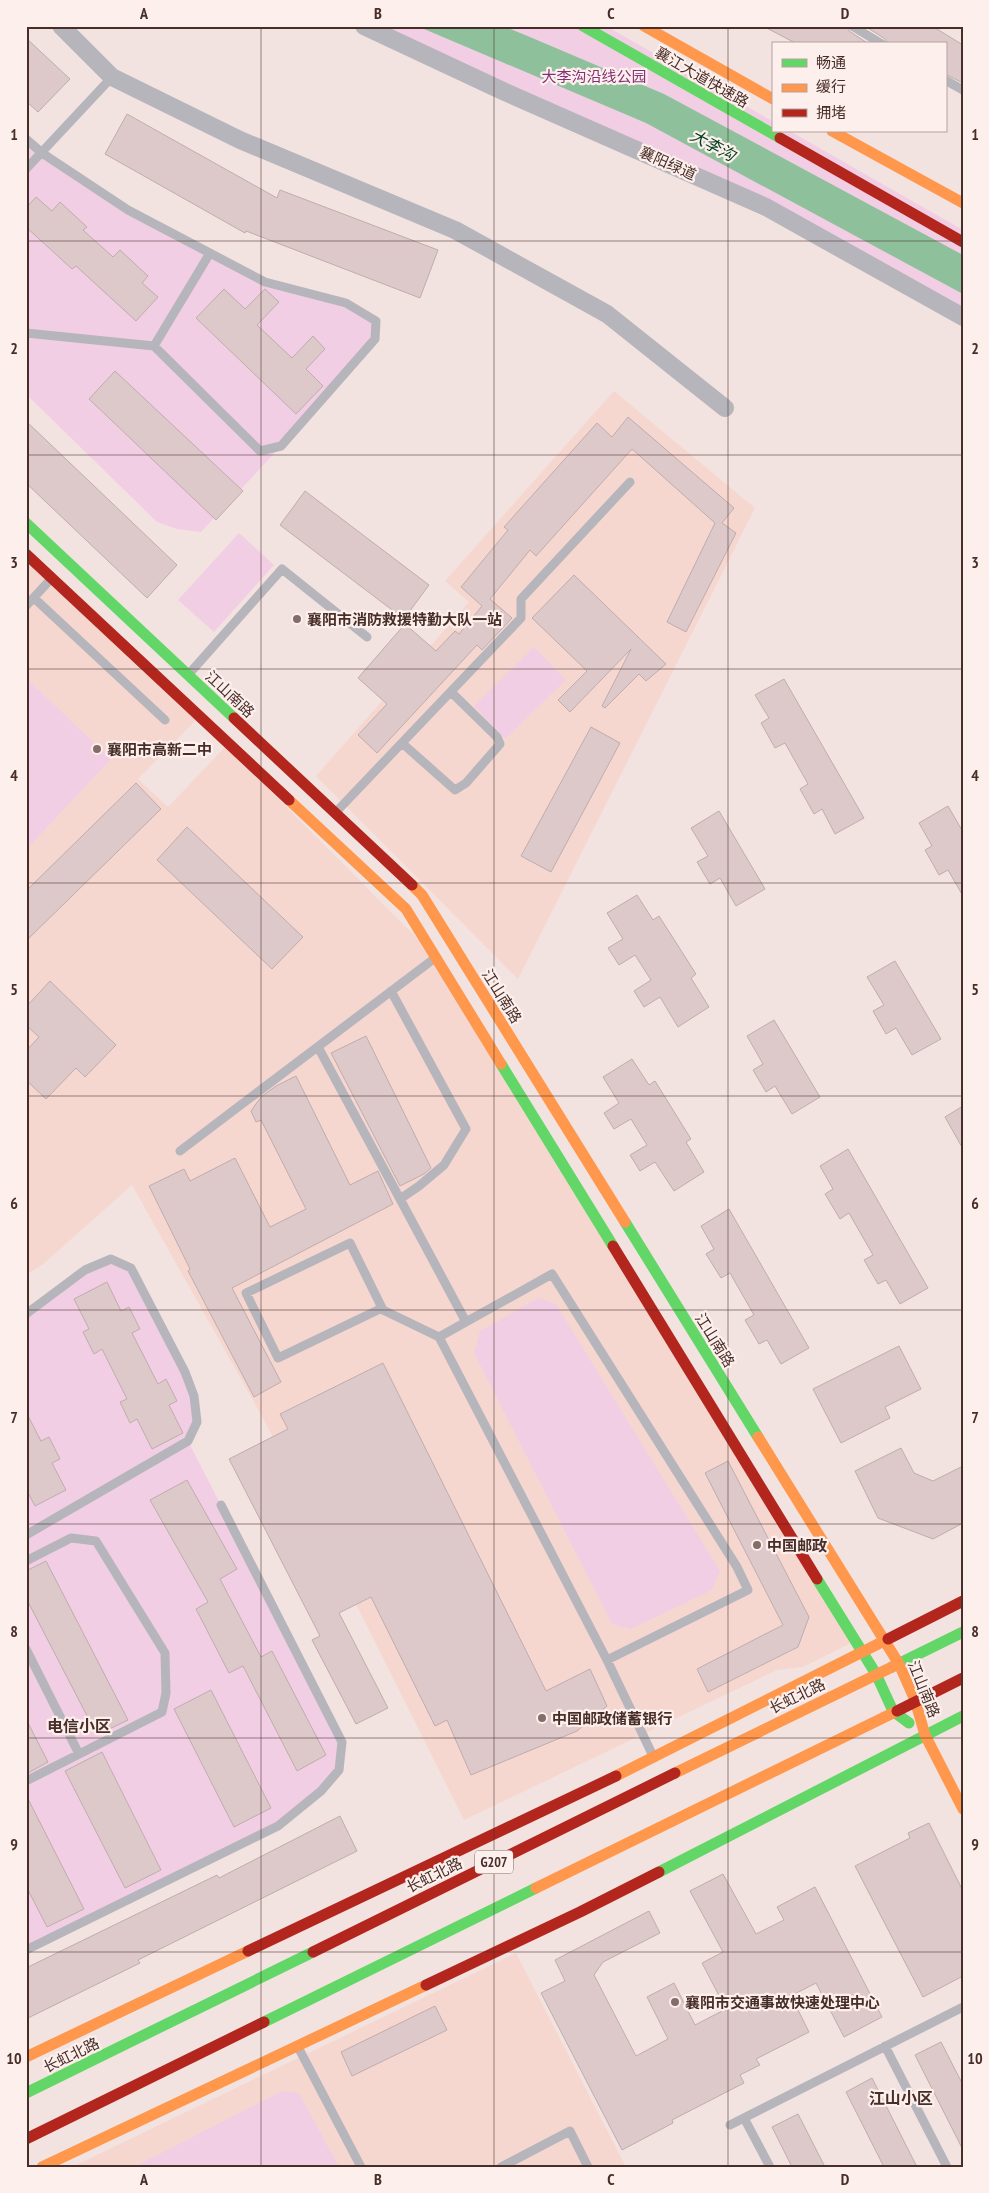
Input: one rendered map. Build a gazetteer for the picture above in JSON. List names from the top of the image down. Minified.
{"streets":{"main road":["襄江大道快速路","江山南路","长虹北路","G207"],"street":["襄阳绿道"]},"crossings":[["江山南路","长虹北路"],["江山南路","G207"]],"districts":["电信小区","江山小区"],"water":["大李沟"],"parks":["大李沟沿线公园"],"places":["襄阳市消防救援特勤大队一站","襄阳市高新二中","中国邮政","中国邮政储蓄银行","襄阳市交通事故快速处理中心"],"legend":["畅通","缓行","拥堵"],"grid":{"columns":["A","B","C","D"],"rows":["1","2","3","4","5","6","7","8","9","10"]}}
